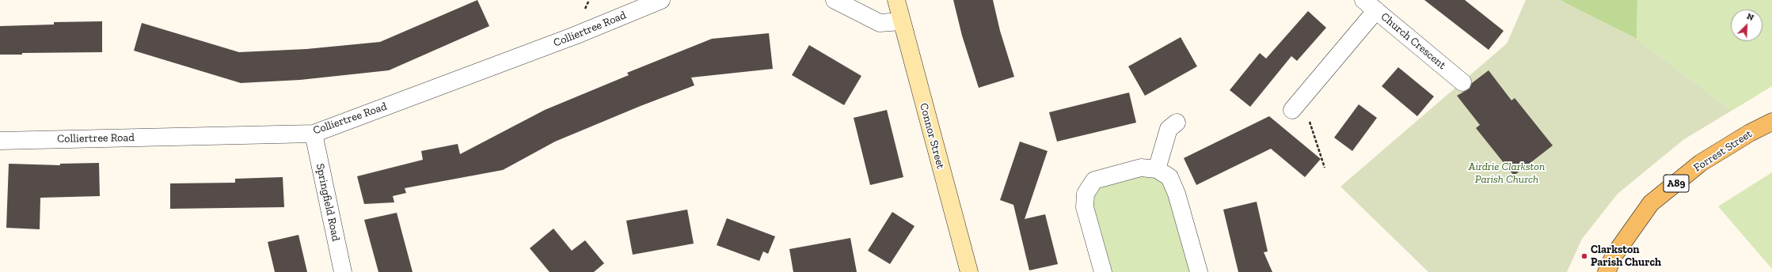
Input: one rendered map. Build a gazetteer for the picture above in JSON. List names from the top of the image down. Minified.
{"streets":{"main road":["Connor Street","Forrest Street","A89"],"street":["Colliertree Road","Church Crescent","Springfield Road"]},"crossings":[["Colliertree Road","Springfield Road"]],"parks":["Airdrie Clarkston Parish Church"],"places":["Clarkston Parish Church"],"north":"top right"}
